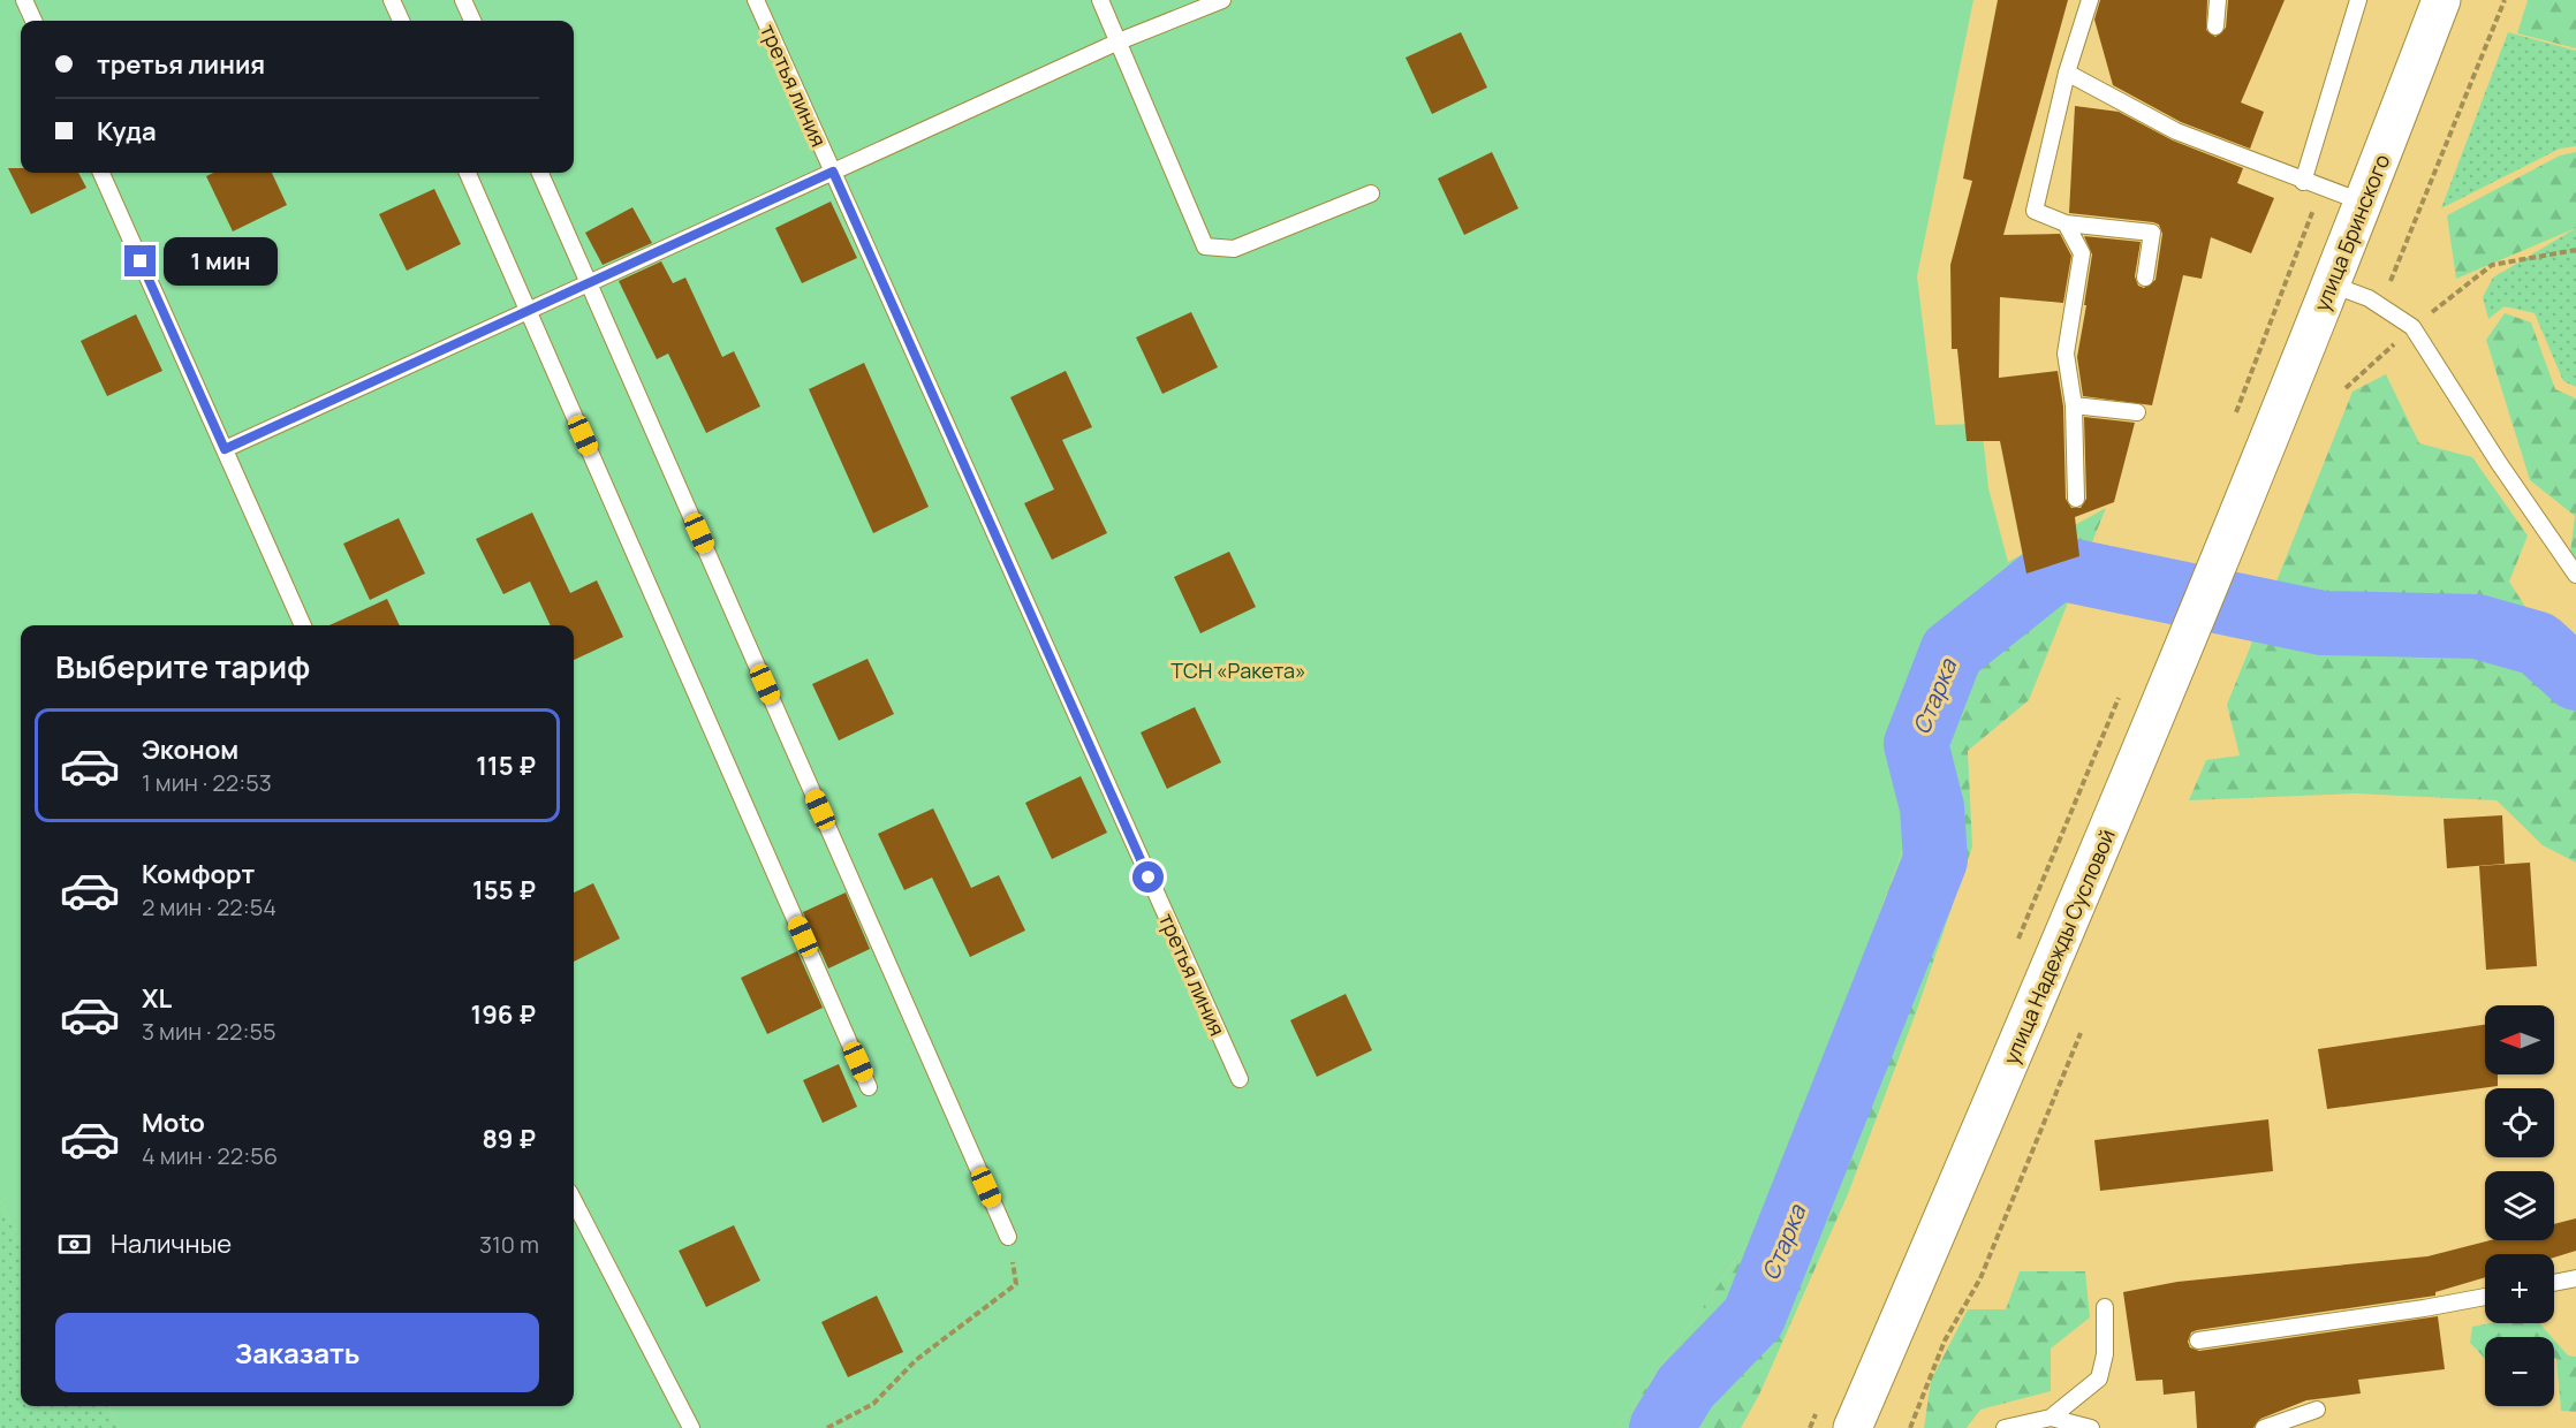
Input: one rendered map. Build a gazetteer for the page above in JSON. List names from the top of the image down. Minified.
{"streets":{"main road":["улица Бринского","улица Надежды Сусловой"],"lane":["третья линия"]},"crossings":[["улица Бринского","улица Надежды Сусловой"]],"water":["Старка"],"parks":["ТСН «Ракета»"],"north":"left","page":{"banner":["третья линия","Куда"],"bubble":"1 мин","heading":"Выберите тариф","list":[{"name":"Эконом","note":"1 мин · 22:53","value":"115 ₽"},{"name":"Комфорт","note":"2 мин · 22:54","value":"155 ₽"},{"name":"XL","note":"3 мин · 22:55","value":"196 ₽"},{"name":"Moto","note":"4 мин · 22:56","value":"89 ₽"}],"map_buttons":["+","−"],"pay":["Наличные","310 m"],"buttons":"Заказать"}}
